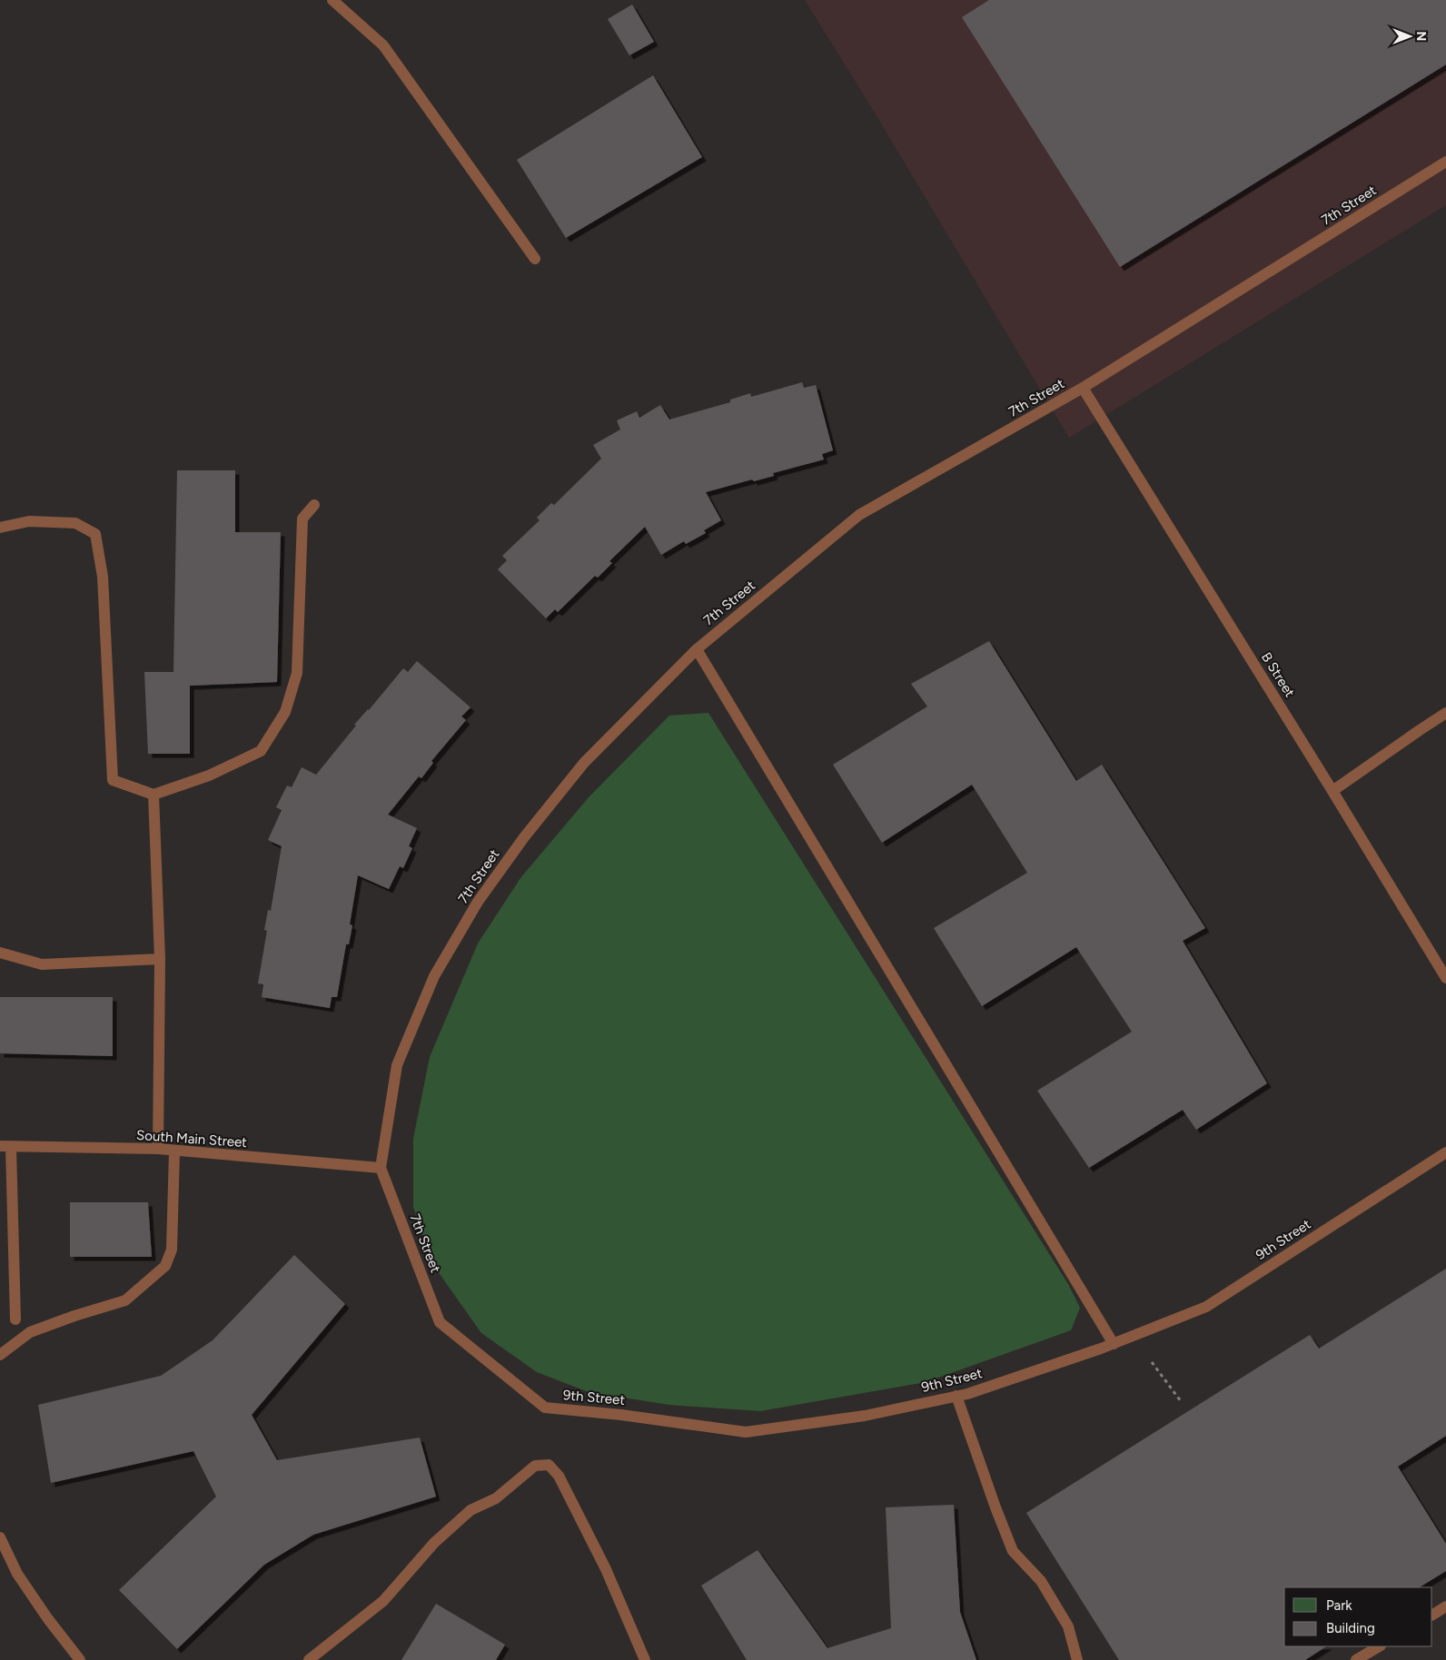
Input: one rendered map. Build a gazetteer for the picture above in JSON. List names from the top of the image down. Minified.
{"streets":{"lane":["7th Street","B Street","South Main Street","9th Street"]},"crossings":[["7th Street","B Street"],["7th Street","South Main Street"],["7th Street","9th Street"]],"legend":["Park","Building"],"north":"right"}
